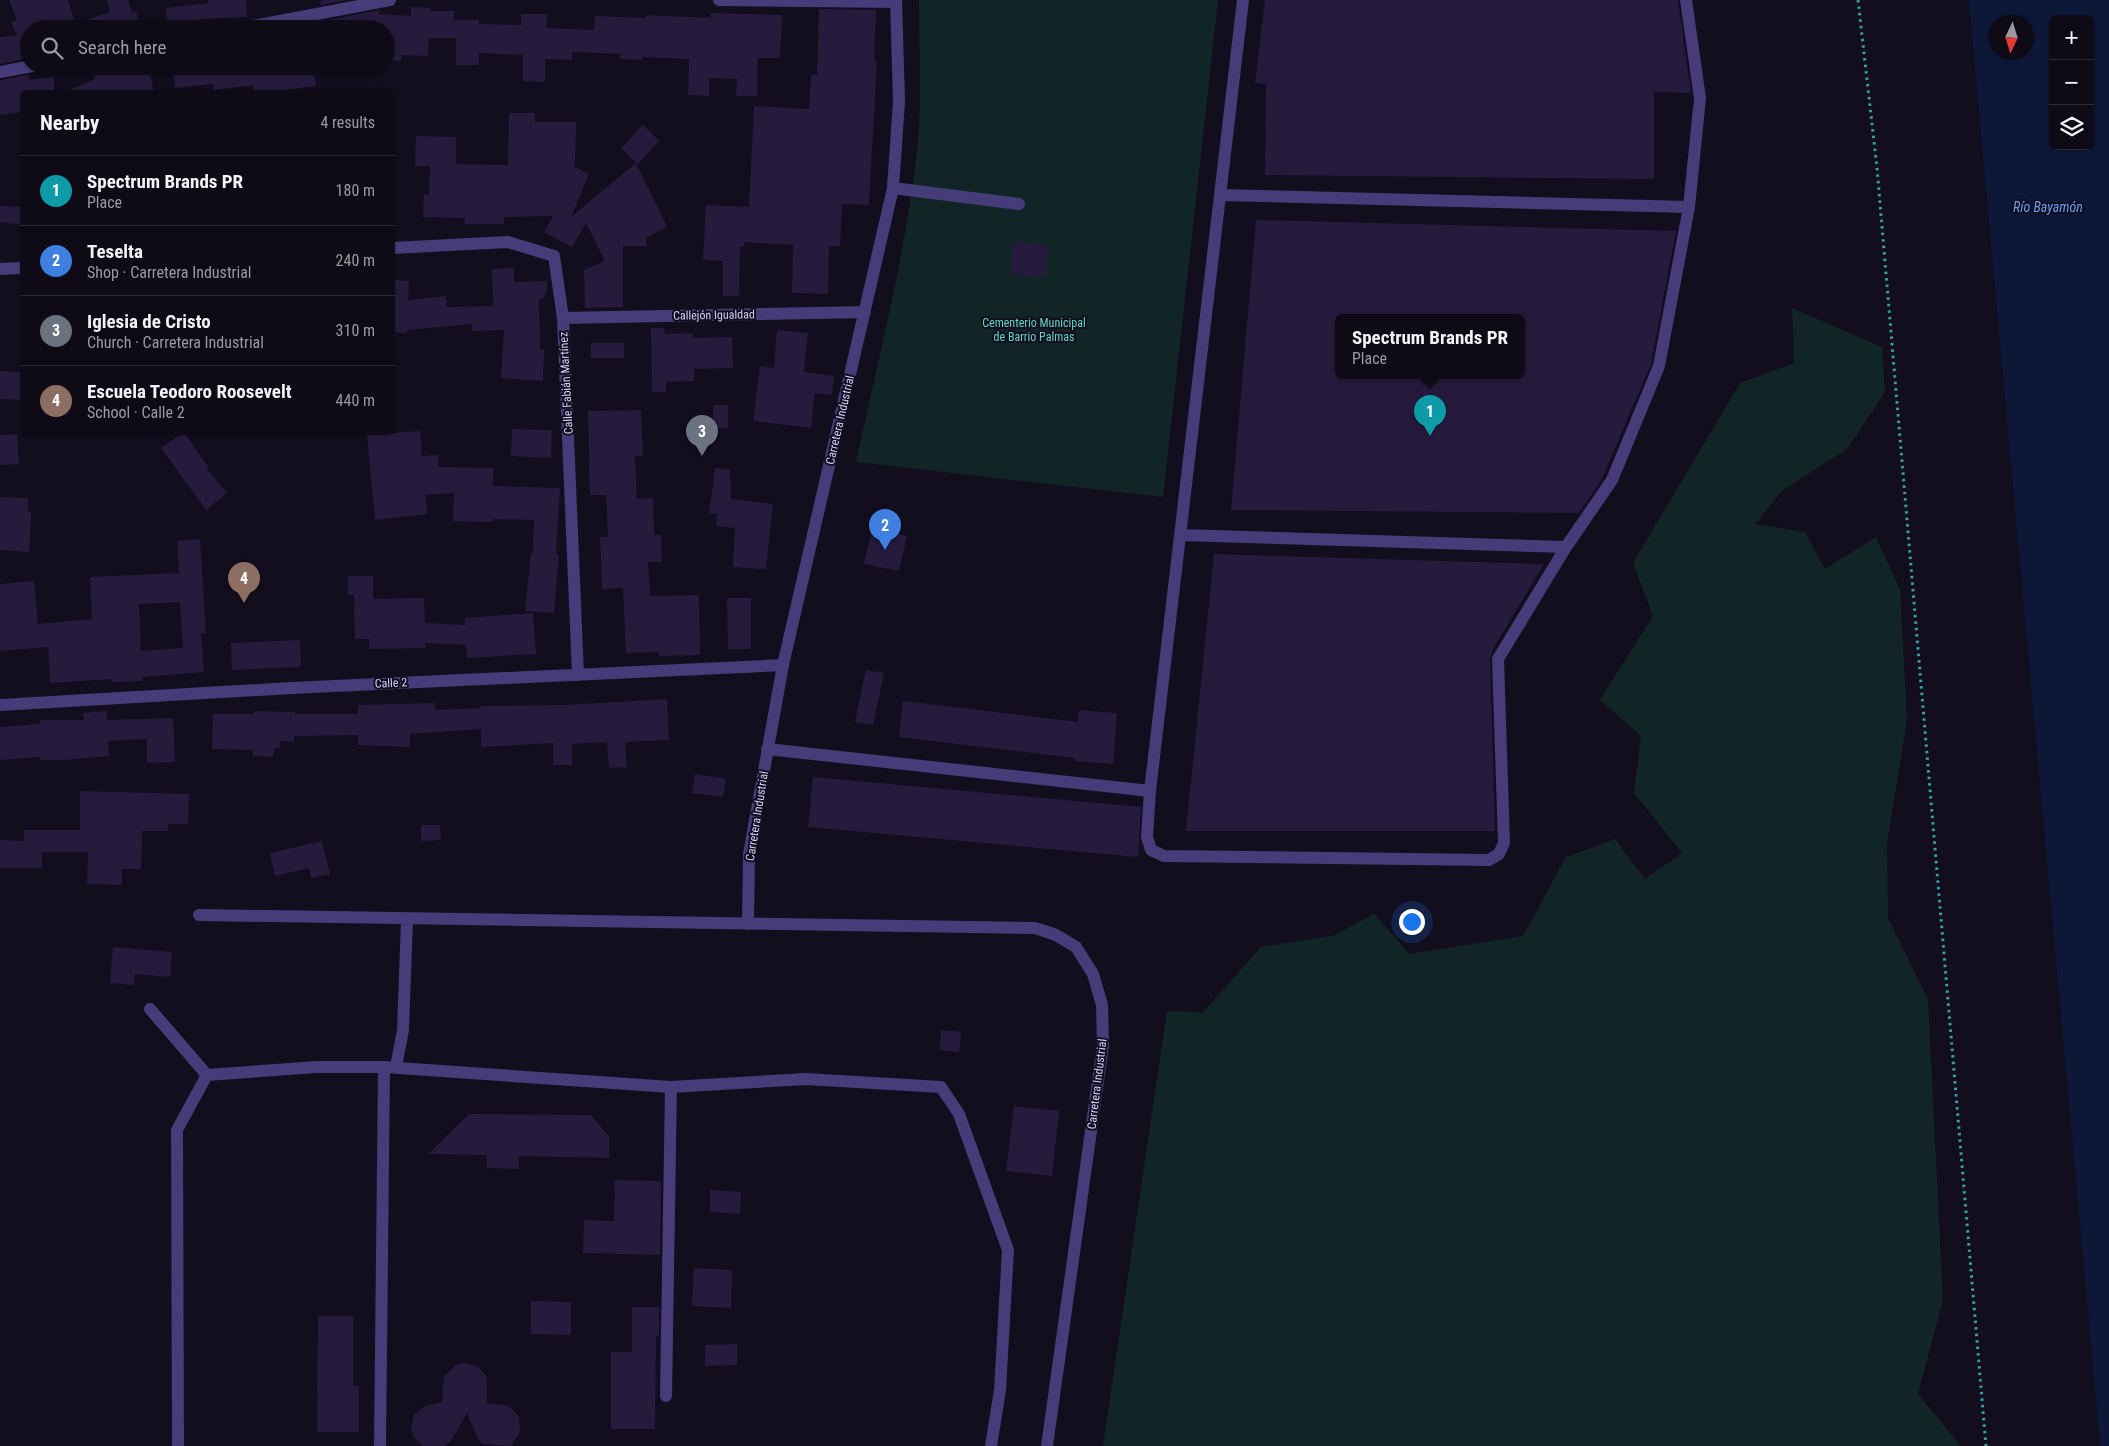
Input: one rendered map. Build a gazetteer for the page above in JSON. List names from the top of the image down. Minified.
{"streets":{"street":["Callejón Igualdad","Calle Fabián Martínez","Carretera Industrial","Calle 2"]},"crossings":[["Callejón Igualdad","Calle Fabián Martínez"],["Callejón Igualdad","Carretera Industrial"],["Calle Fabián Martínez","Calle 2"],["Carretera Industrial","Calle 2"]],"water":["Río Bayamón"],"parks":["Cementerio Municipal de Barrio Palmas"],"north":"bottom","page":{"map_buttons":["+","−"],"search":"Search here","heading":["Nearby","4 results"],"list":[{"mark":"1","name":"Spectrum Brands PR","note":"Place","value":"180 m"},{"mark":"2","name":"Teselta","note":"Shop · Carretera Industrial","value":"240 m"},{"mark":"3","name":"Iglesia de Cristo","note":"Church · Carretera Industrial","value":"310 m"},{"mark":"4","name":"Escuela Teodoro Roosevelt","note":"School · Calle 2","value":"440 m"}],"popup":["Spectrum Brands PR","Place"],"pins":["1","3","2","4"]}}
